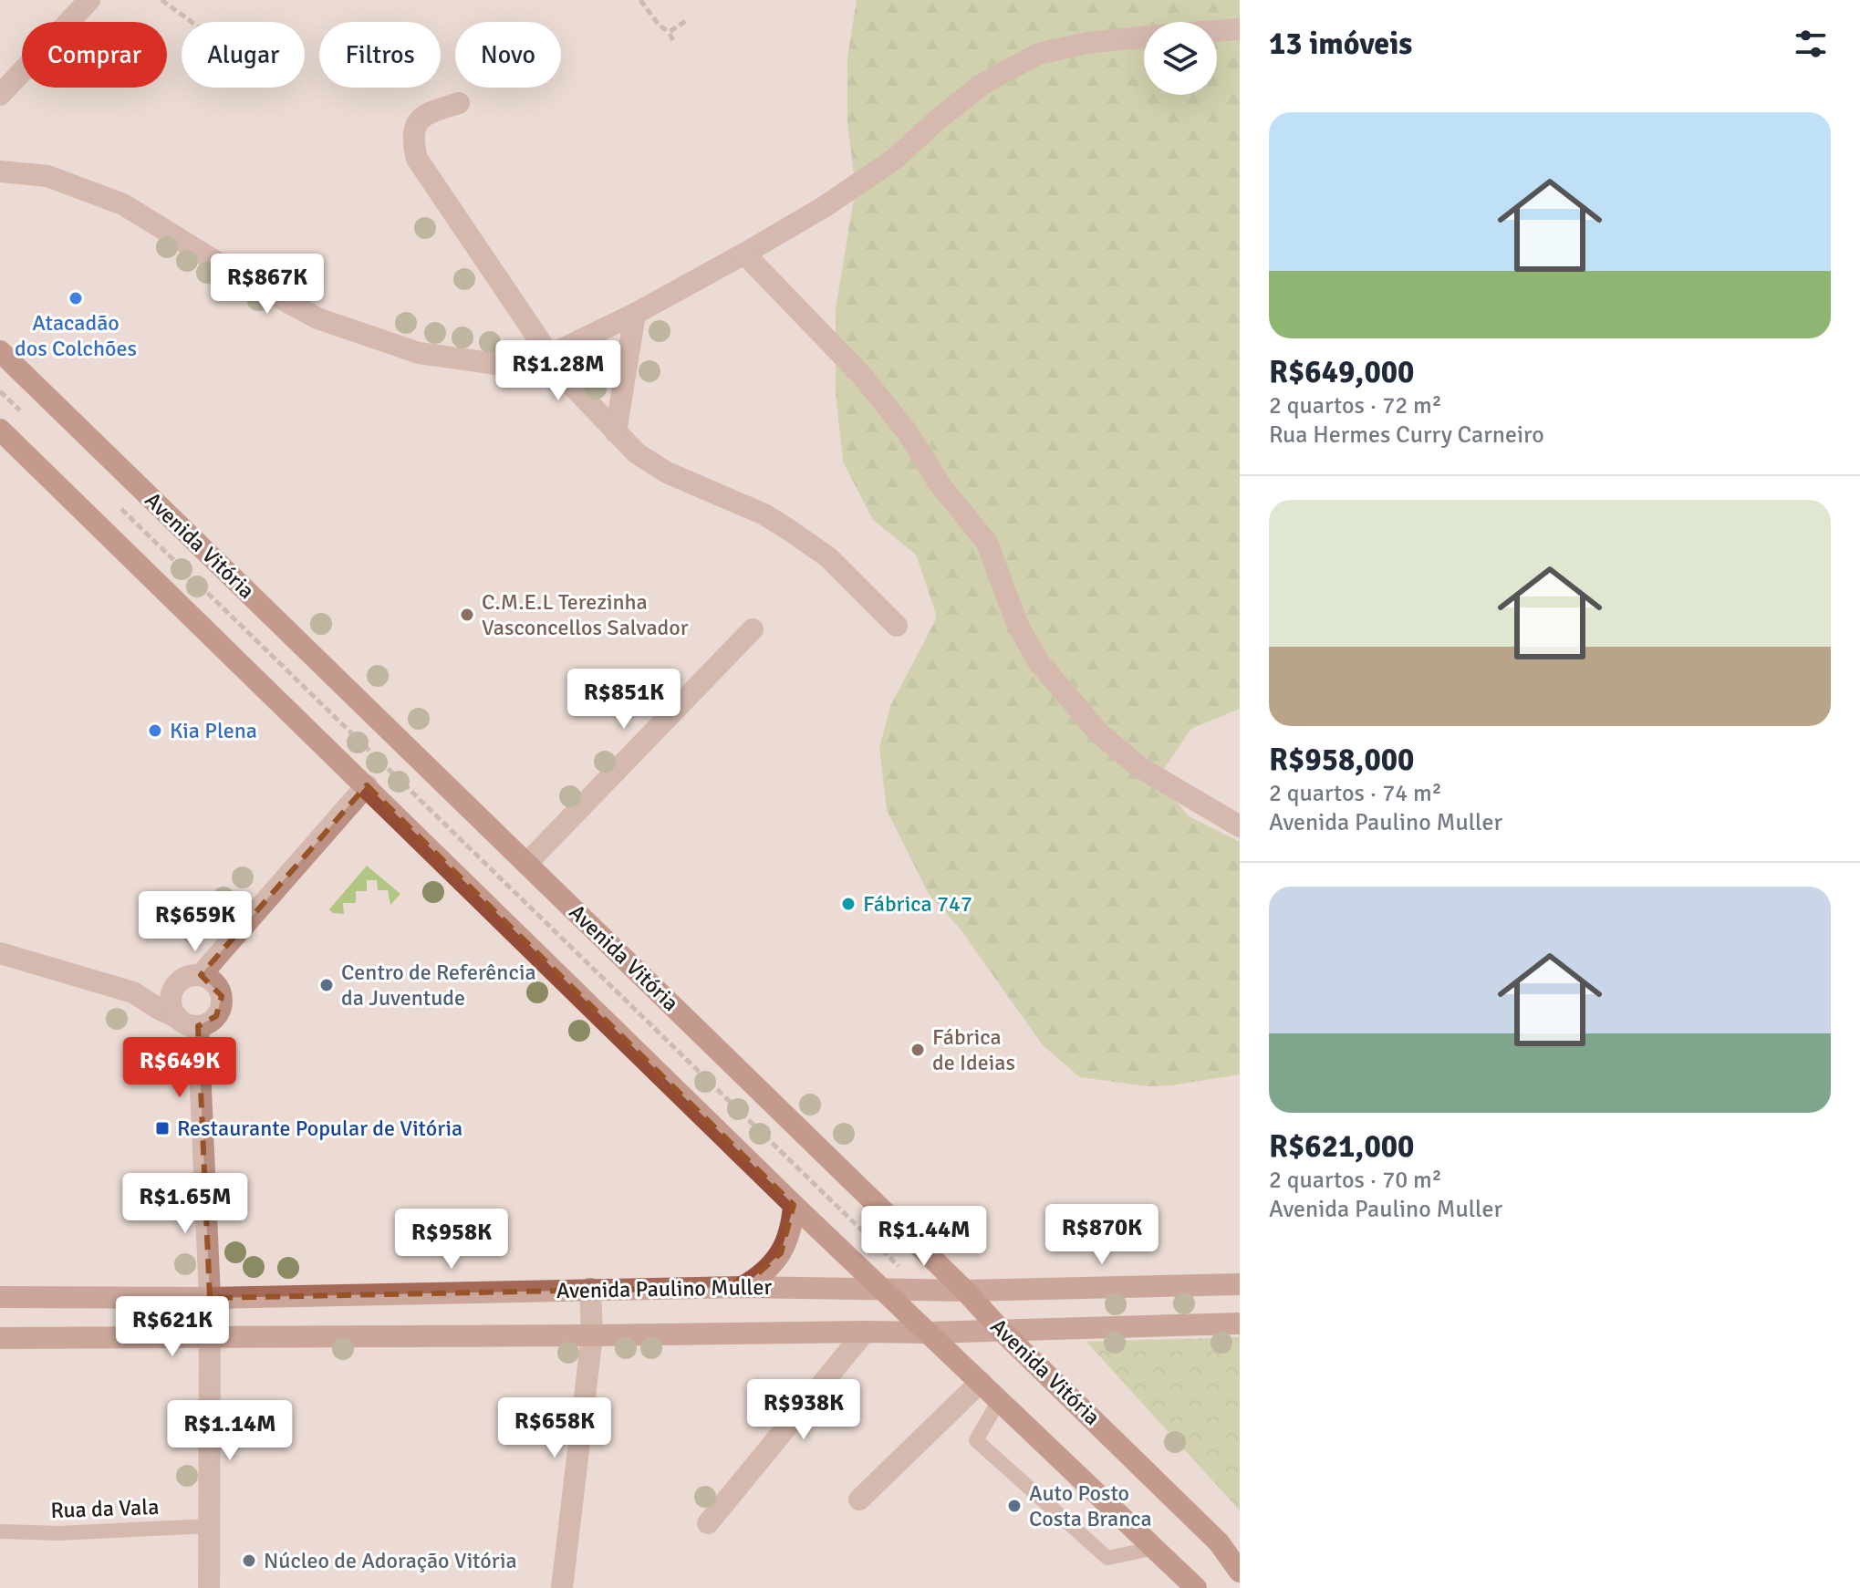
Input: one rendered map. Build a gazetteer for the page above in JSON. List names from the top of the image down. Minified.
{"streets":{"main road":["Avenida Vitória","Avenida Paulino Muller"],"lane":["Rua da Vala"]},"crossings":[["Avenida Vitória","Avenida Paulino Muller"]],"places":{"other":["Atacadão dos Colchões","C.M.E.L Terezinha Vasconcellos Salvador","Kia Plena","Fábrica 747","Centro de Referência da Juventude","Fábrica de Ideias","Auto Posto Costa Branca","Núcleo de Adoração Vitória"],"transit":["Restaurante Popular de Vitória"]},"page":{"heading":"13 imóveis","chip":["Comprar","Alugar","Filtros","Novo"],"list":[{"name":"R$649,000","note":"2 quartos · 72 m² · Rua Hermes Curry Carneiro"},{"name":"R$958,000","note":"2 quartos · 74 m² · Avenida Paulino Muller"},{"name":"R$621,000","note":"2 quartos · 70 m² · Avenida Paulino Muller"}],"price":["R$867K","R$1.28M","R$851K","R$659K","R$649K","R$1.65M","R$870K","R$1.44M","R$958K","R$621K","R$938K","R$658K","R$1.14M"]}}
